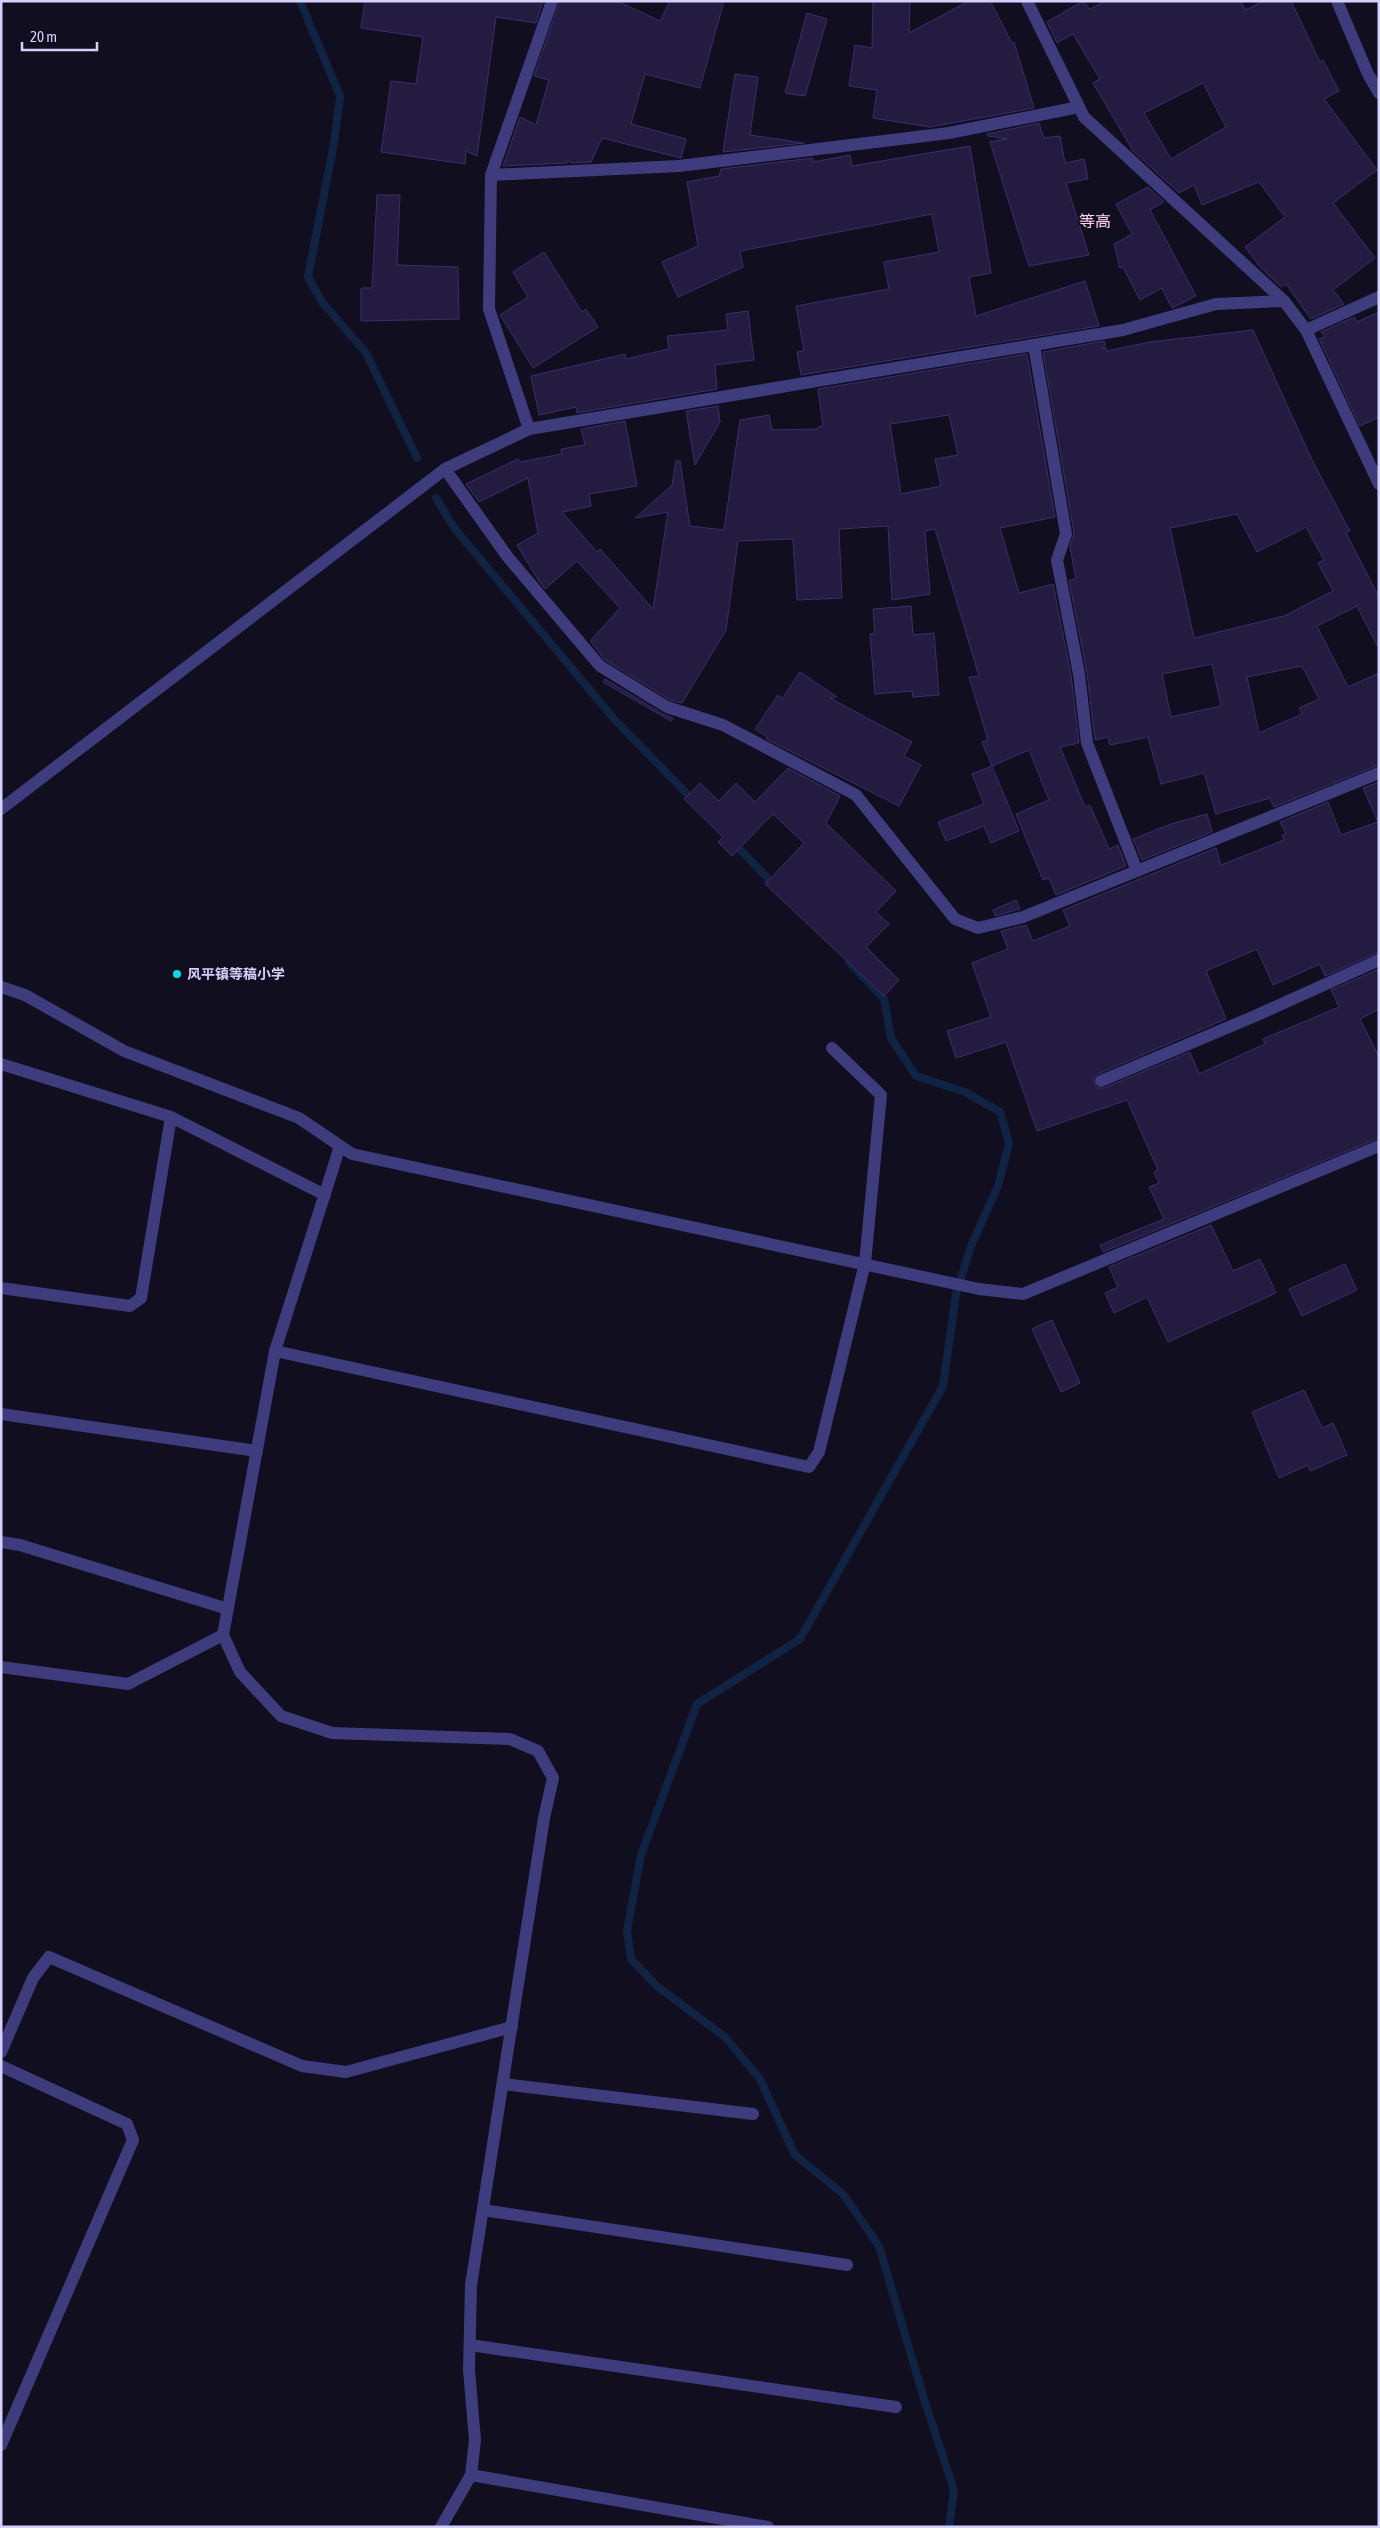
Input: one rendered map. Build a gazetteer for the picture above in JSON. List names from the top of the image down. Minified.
{"districts":["等高"],"places":["风平镇等稿小学"],"scale_bar":"20 m"}
